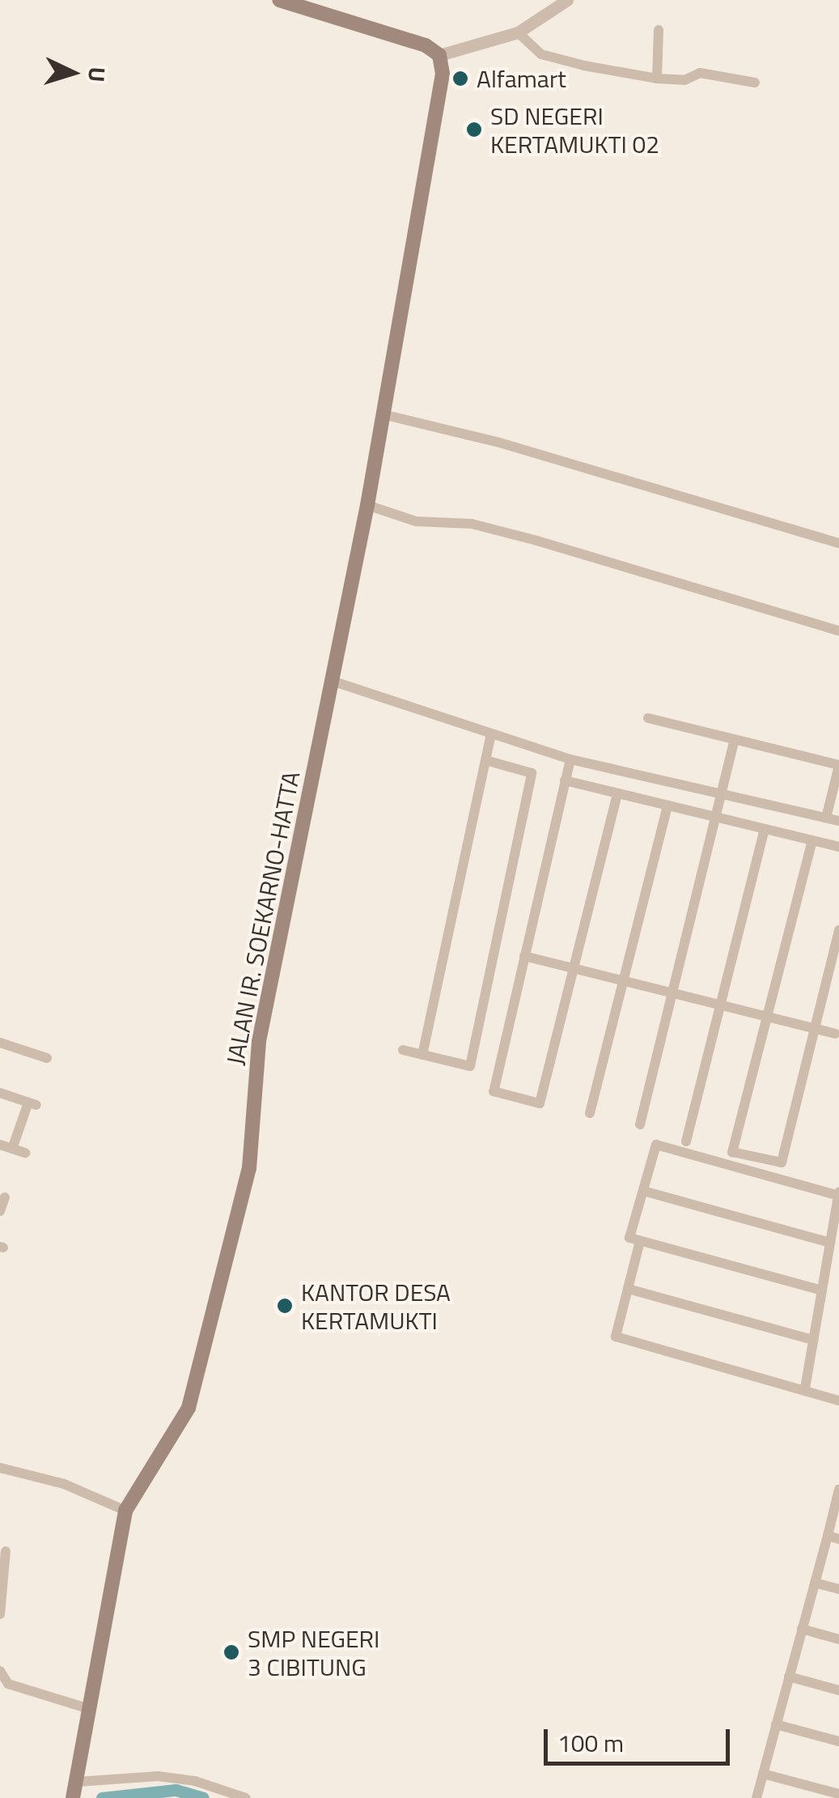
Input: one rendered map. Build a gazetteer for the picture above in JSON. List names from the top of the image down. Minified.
{"streets":{"main road":["JALAN IR. SOEKARNO-HATTA"]},"places":["Alfamart","SD NEGERI KERTAMUKTI 02","KANTOR DESA KERTAMUKTI","SMP NEGERI 3 CIBITUNG"],"scale_bar":"100 m","north":"right"}
